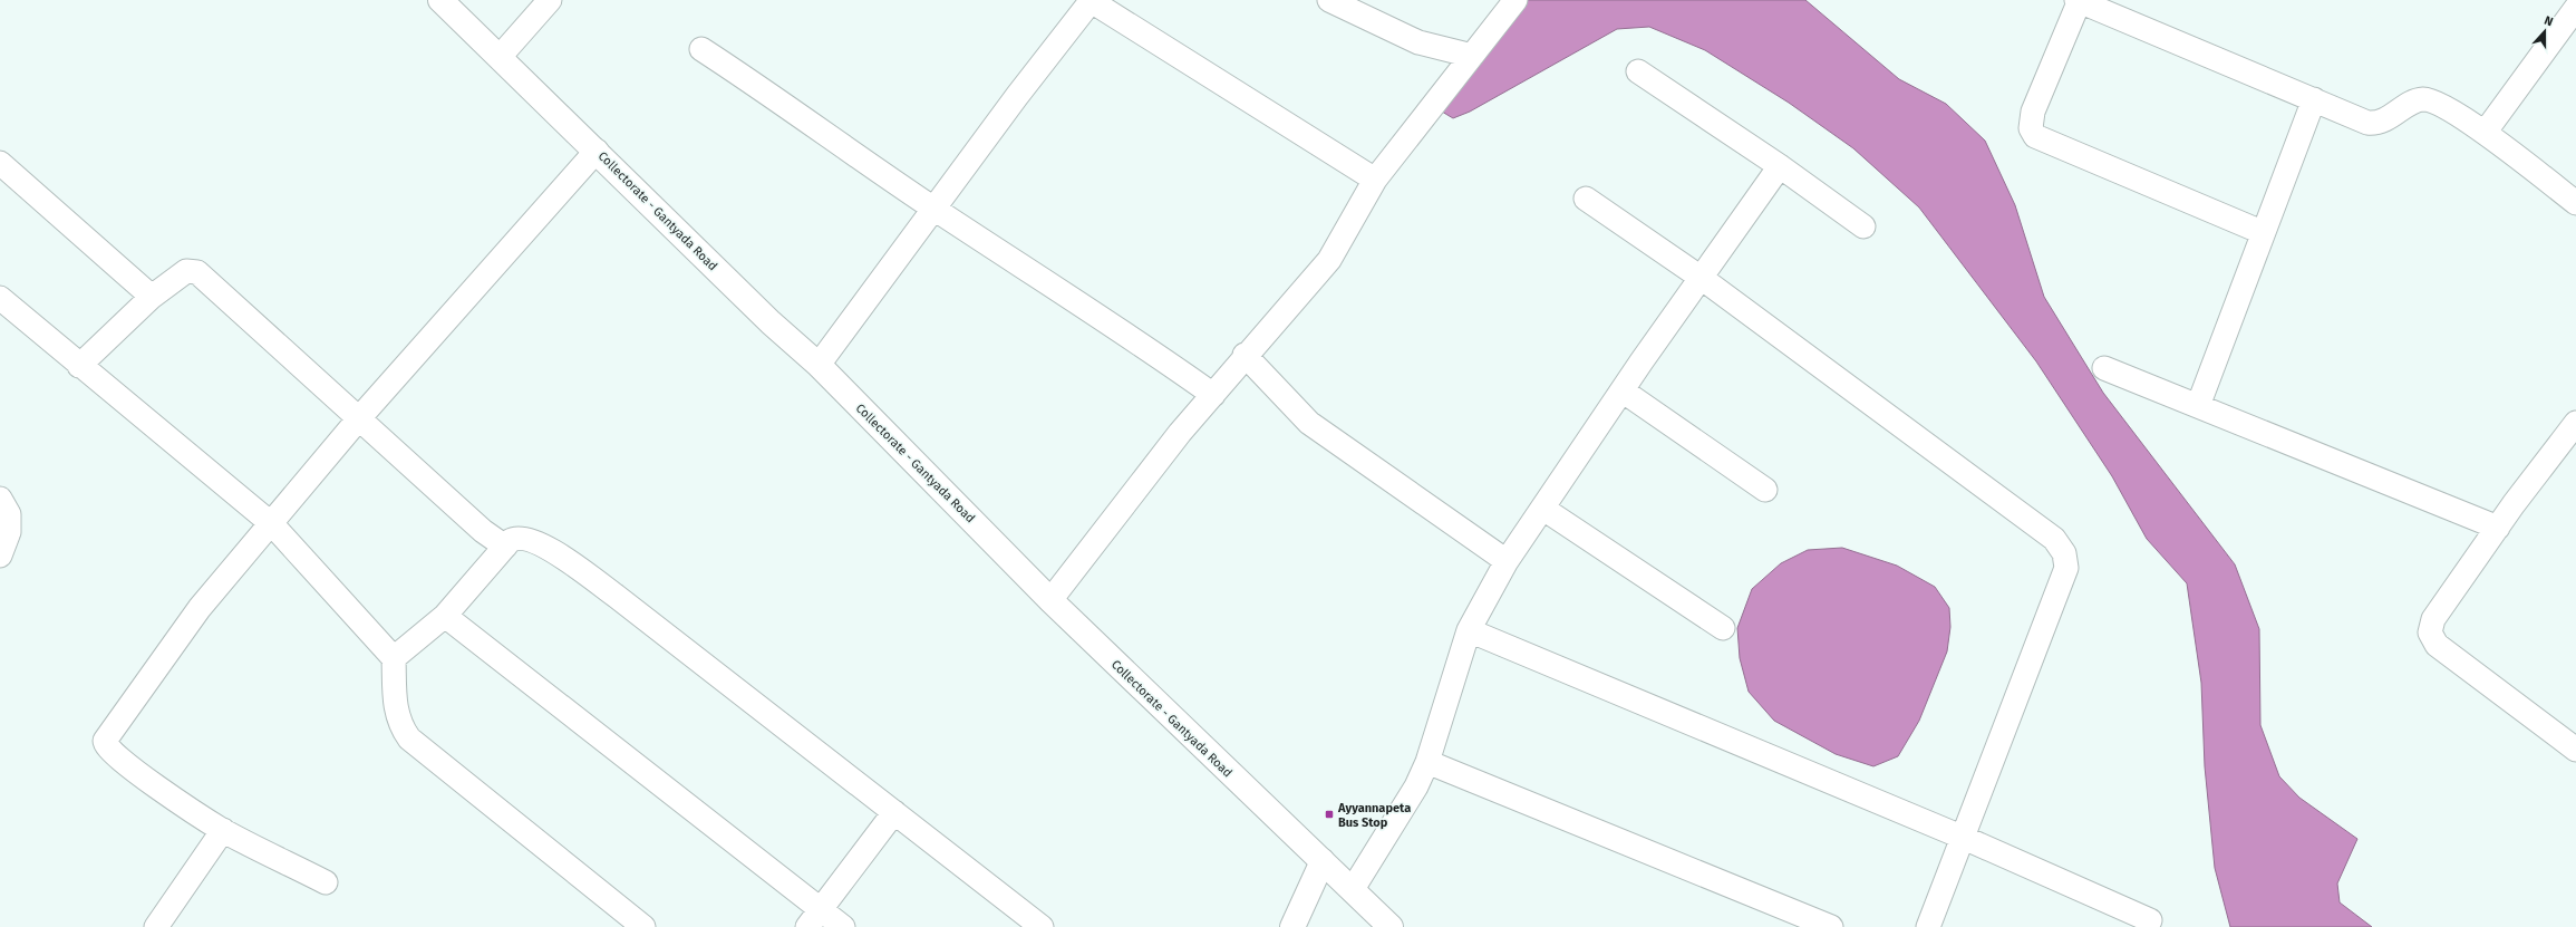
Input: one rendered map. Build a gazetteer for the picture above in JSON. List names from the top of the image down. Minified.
{"streets":{"street":["Collectorate - Gantyada Road"]},"places":{"transit":["Ayyannapeta Bus Stop"]},"north":"top"}
